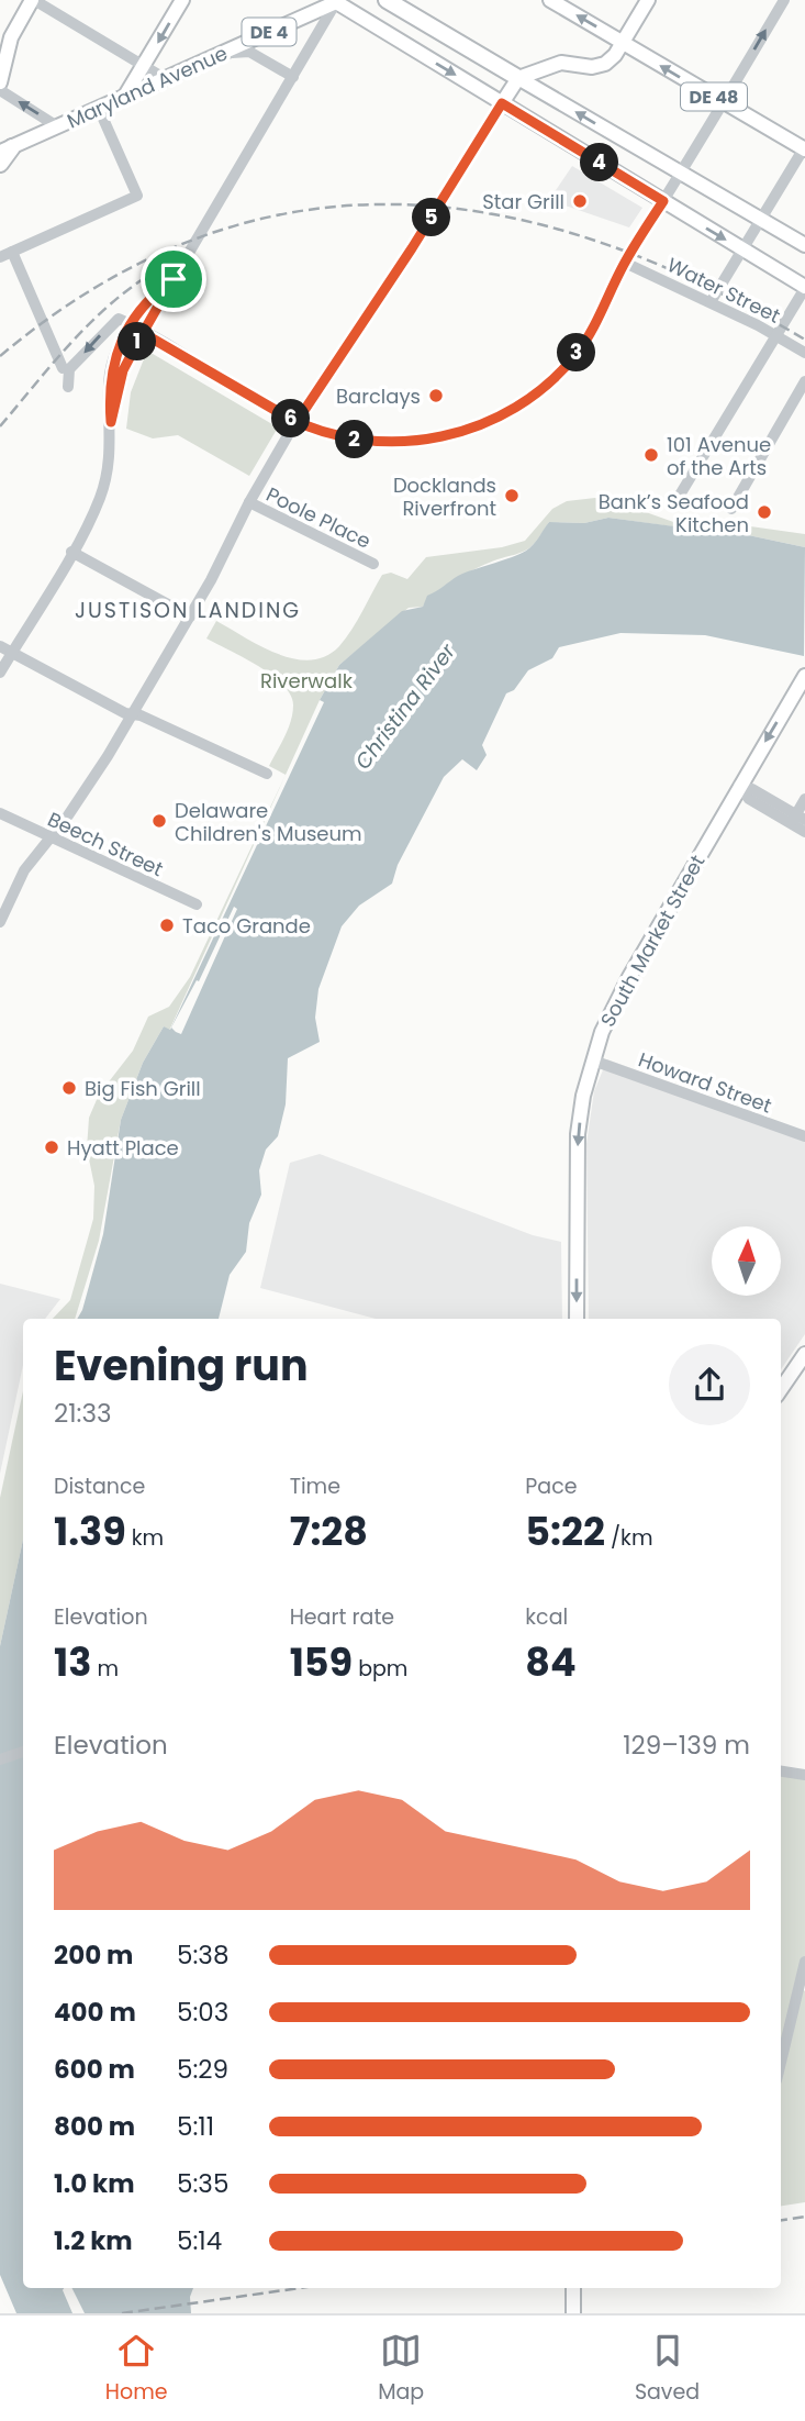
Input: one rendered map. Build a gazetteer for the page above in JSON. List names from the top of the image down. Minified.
{"streets":{"main road":["DE 4","Maryland Avenue","DE 48","South Market Street"],"street":["Water Street","Poole Place","Beech Street","Howard Street"]},"crossings":[["South Market Street","Howard Street"]],"one_way":["South Market Street"],"districts":["JUSTISON LANDING"],"water":["Christina River"],"parks":["Riverwalk"],"places":["Star Grill","Barclays","101 Avenue of the Arts","Docklands Riverfront","Bank’s Seafood Kitchen","Delaware Children's Museum","Taco Grande","Big Fish Grill","Hyatt Place"],"north":"top","page":{"pins":["4","5","1","3","6","2"],"heading":["Evening run","21:33"],"stats":[["Distance","1.39 km"],["Time","7:28"],["Pace","5:22 /km"],["Elevation","13 m"],["Heart rate","159 bpm"],["kcal","84"]],"chart":["Elevation","129–139 m"],"list":[{"name":"200 m","note":"5:38"},{"name":"400 m","note":"5:03"},{"name":"600 m","note":"5:29"},{"name":"800 m","note":"5:11"},{"name":"1.0 km","note":"5:35"},{"name":"1.2 km","note":"5:14"}],"tabs":["Home","Map","Saved"]}}
